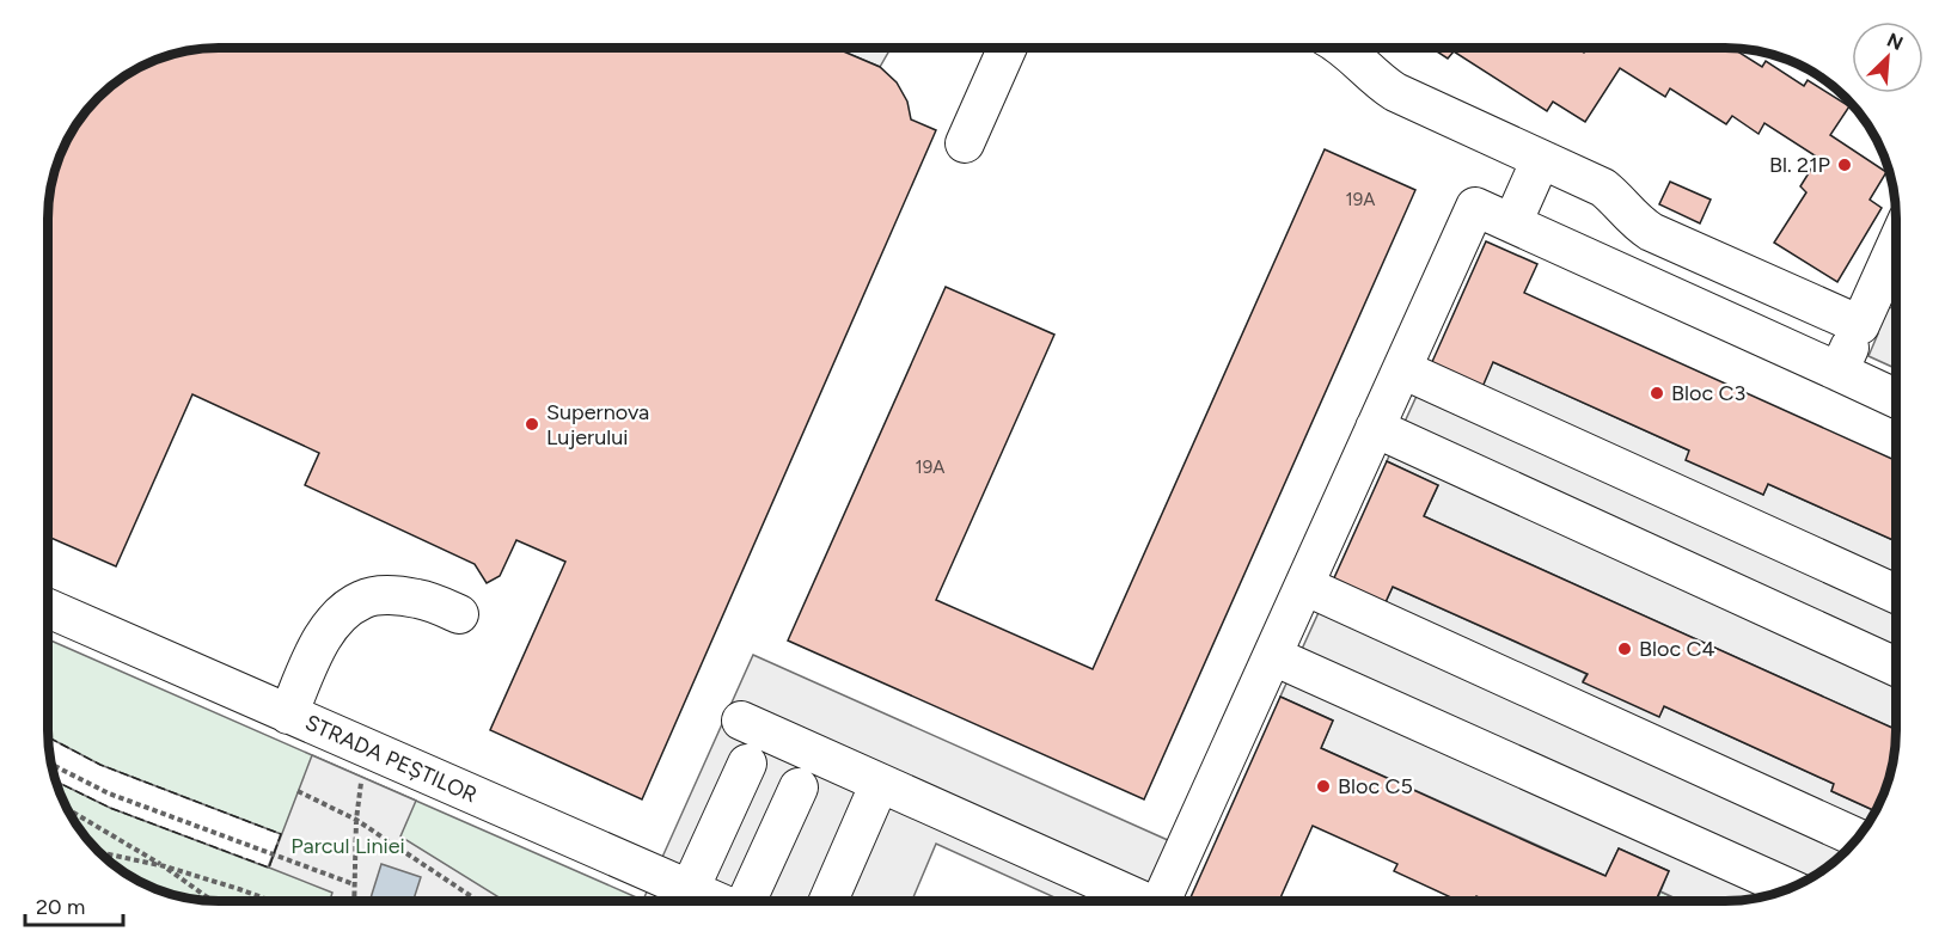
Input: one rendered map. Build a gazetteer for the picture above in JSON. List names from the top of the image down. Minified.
{"streets":{"street":["STRADA PEȘTILOR"]},"parks":["Parcul Liniei"],"places":["Bl. 21P","Bloc C3","Supernova Lujerului","Bloc C4","Bloc C5"],"house_numbers":["19A","19A"],"scale_bar":"20 m","north":"top right"}
